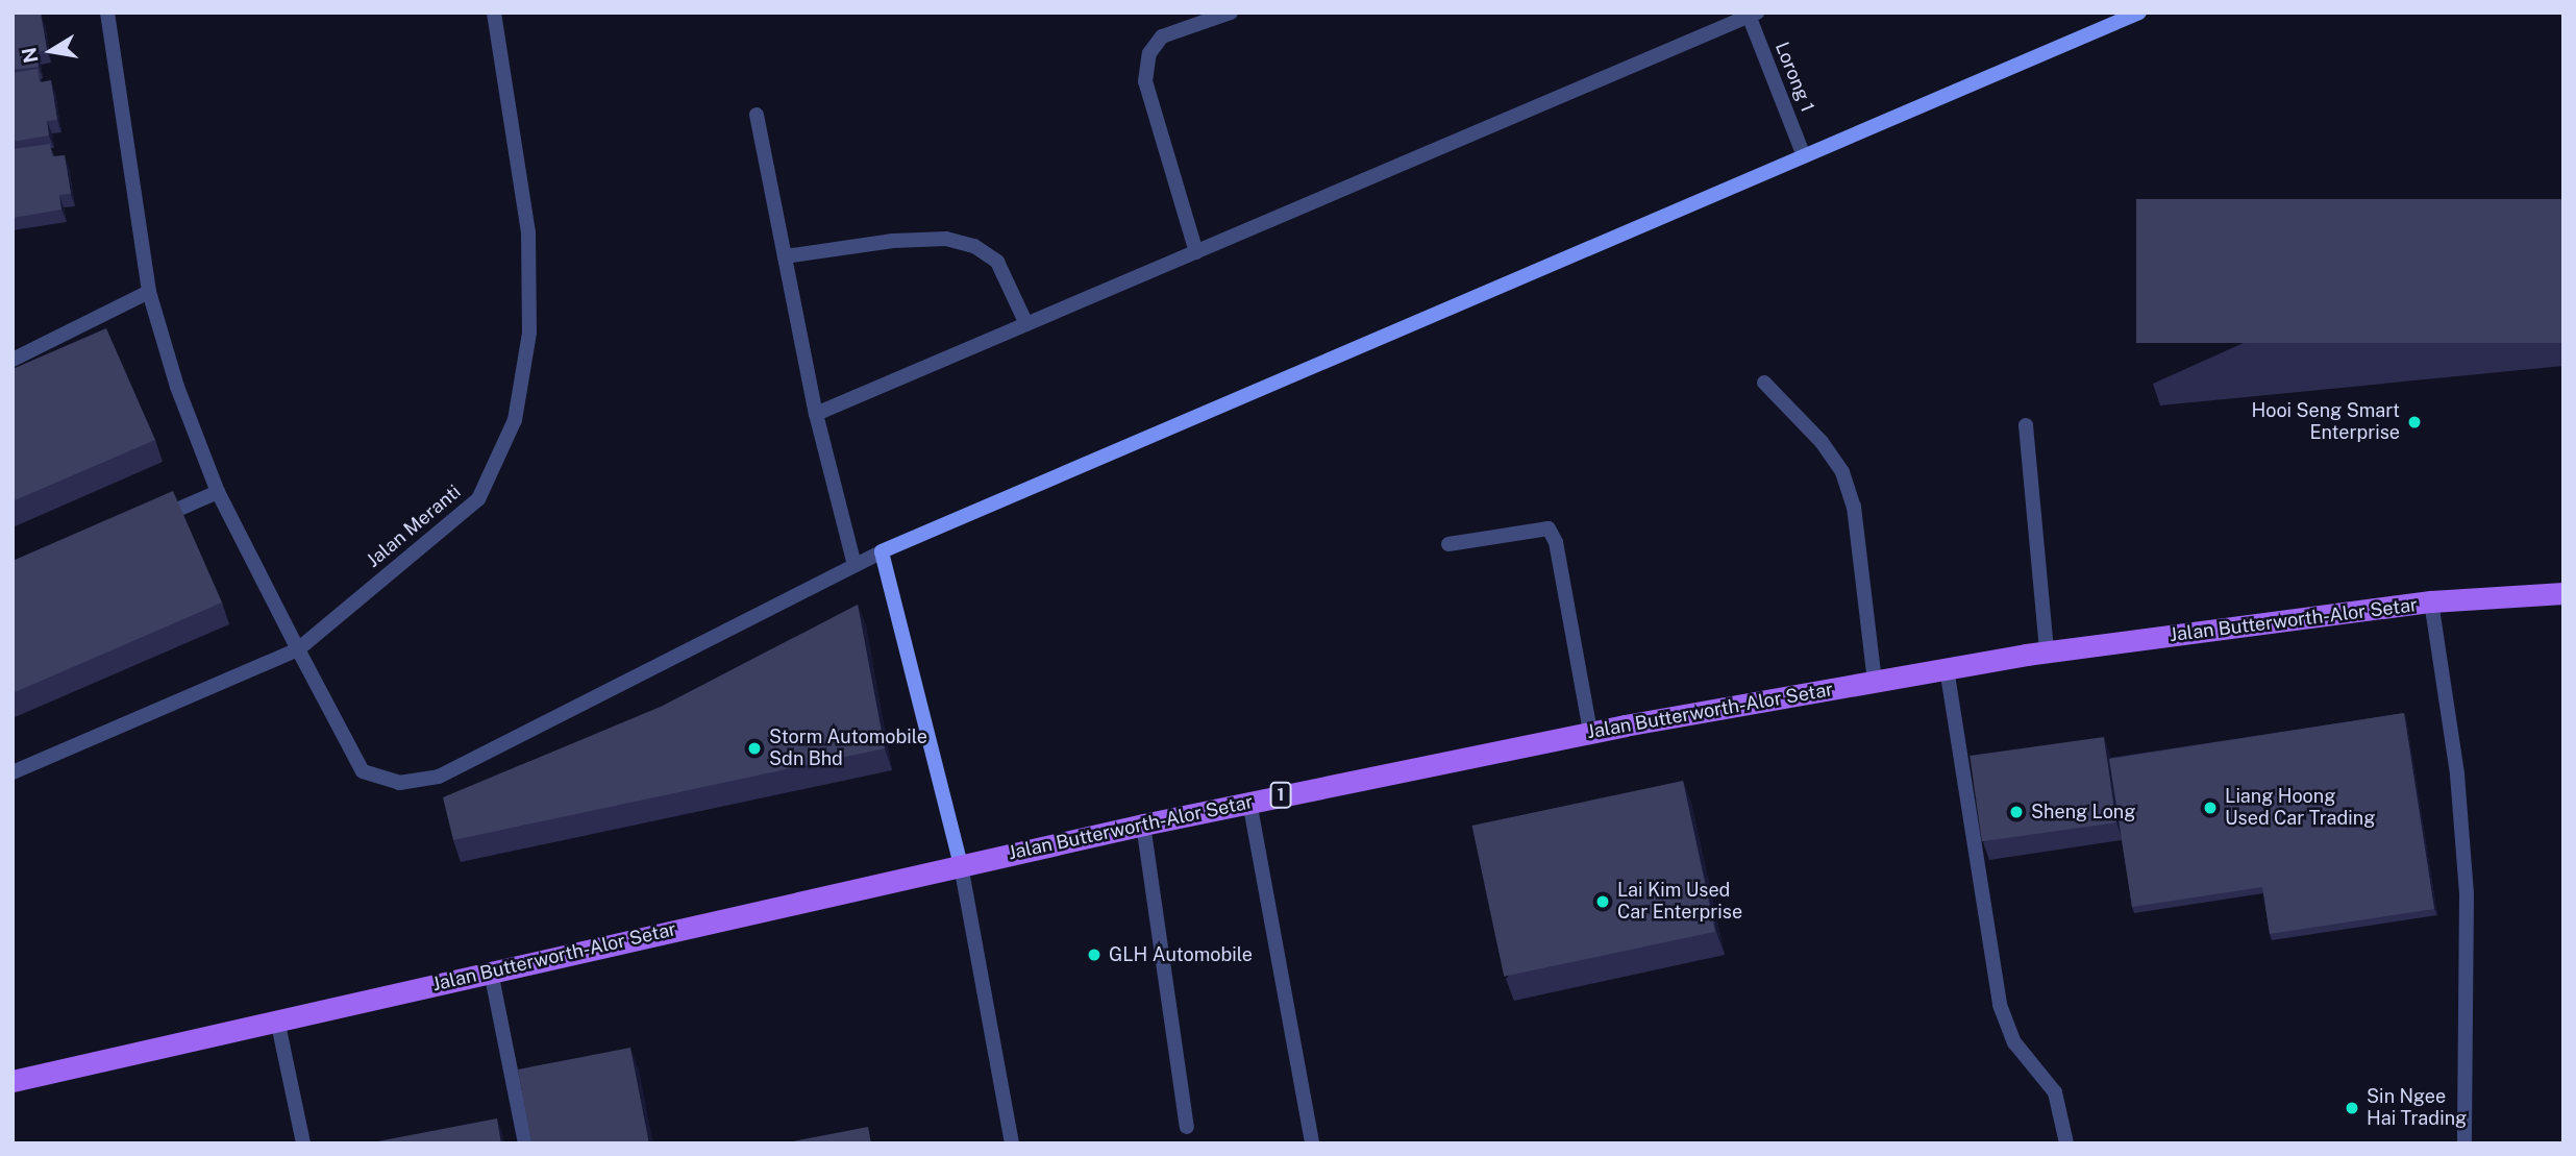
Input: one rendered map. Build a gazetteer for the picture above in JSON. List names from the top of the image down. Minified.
{"streets":{"main road":["Jalan Butterworth-Alor Setar","1"],"street":["Lorong 1","Jalan Meranti"]},"places":["Hooi Seng Smart Enterprise","Storm Automobile Sdn Bhd","Liang Hoong Used Car Trading","Sheng Long","Lai Kim Used Car Enterprise","GLH Automobile","Sin Ngee Hai Trading"],"north":"left"}
